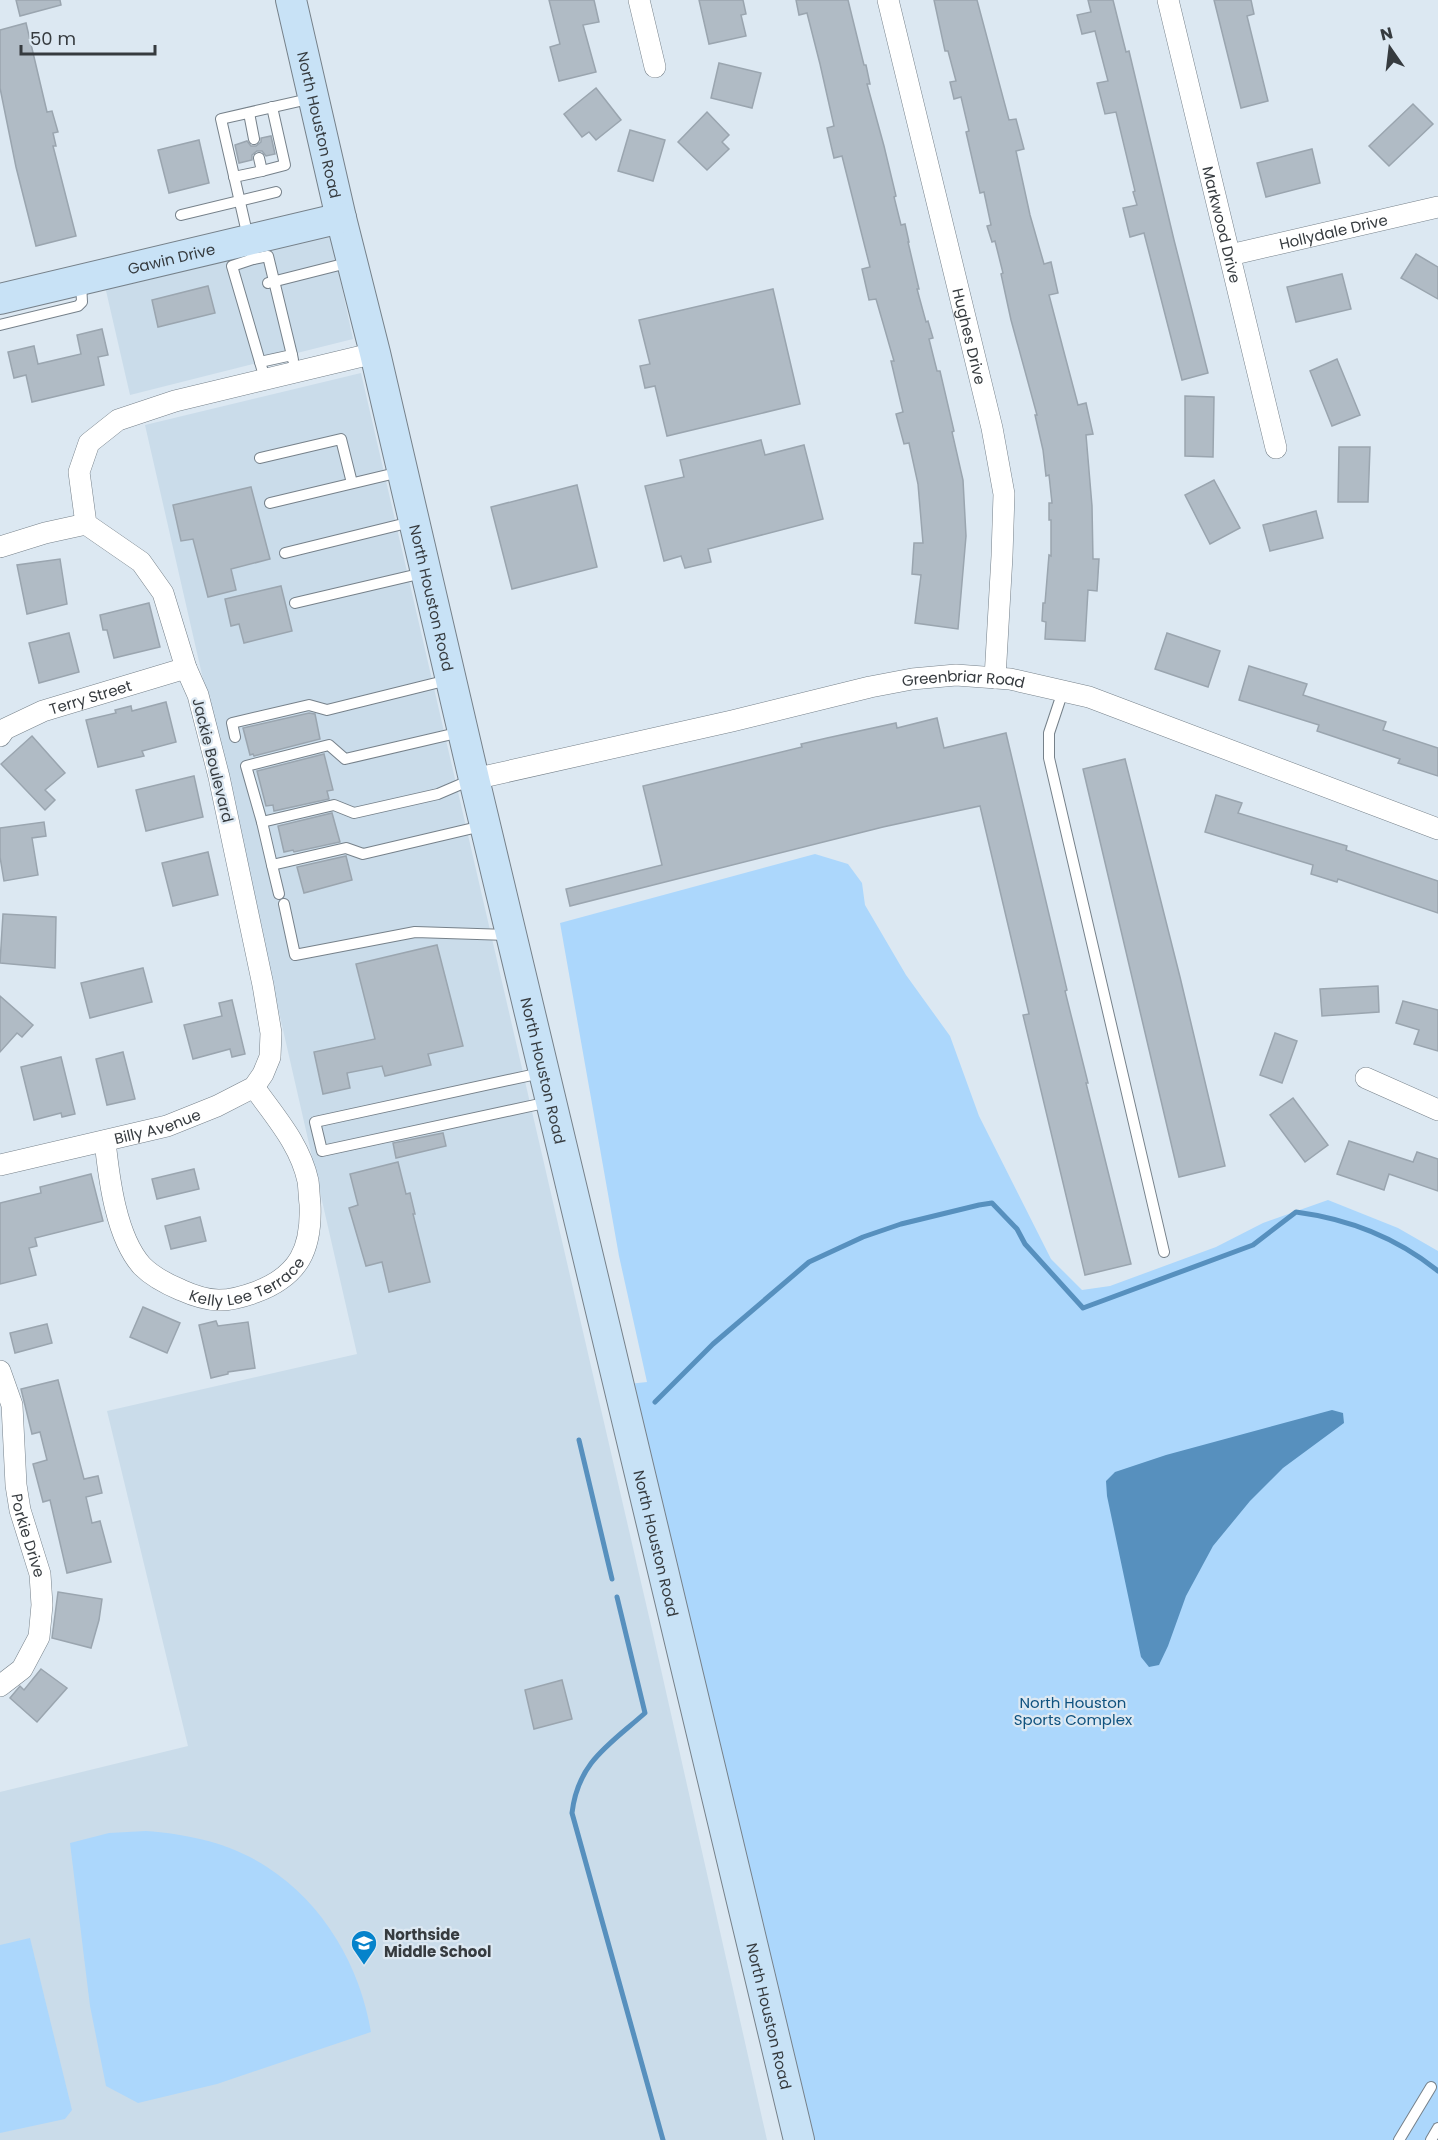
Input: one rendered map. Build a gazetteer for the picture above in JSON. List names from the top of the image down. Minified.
{"streets":{"street":["North Houston Road","Markwood Drive","Hollydale Drive","Gawin Drive","Hughes Drive","Greenbriar Road","Terry Street","Jackie Boulevard","Billy Avenue","Kelly Lee Terrace","Porkie Drive"]},"crossings":[["North Houston Road","Gawin Drive"],["North Houston Road","Greenbriar Road"],["Markwood Drive","Hollydale Drive"],["Hughes Drive","Greenbriar Road"],["Terry Street","Jackie Boulevard"],["Jackie Boulevard","Billy Avenue"],["Jackie Boulevard","Kelly Lee Terrace"],["Billy Avenue","Kelly Lee Terrace"]],"parks":["North Houston Sports Complex"],"places":{"school or university":["Northside Middle School"]},"scale_bar":"50 m","north":"top"}
